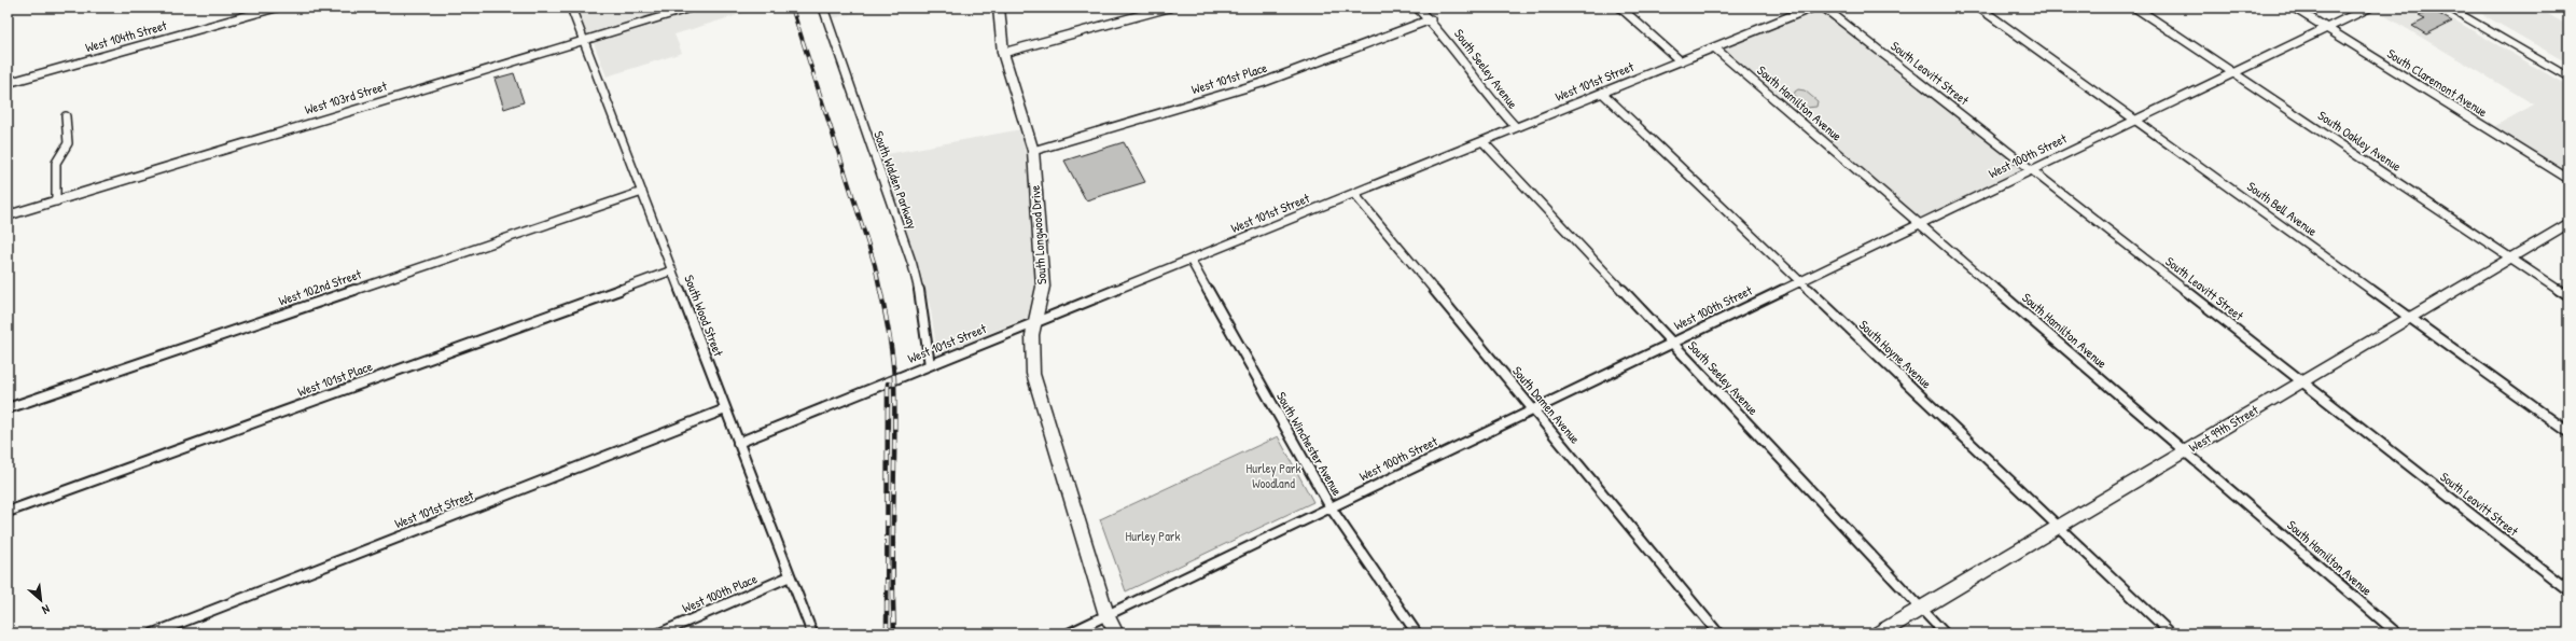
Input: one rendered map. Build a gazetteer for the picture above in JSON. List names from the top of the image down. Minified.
{"streets":{"street":["West 104th Street","South Seeley Avenue","South Leavitt Street","West 101st Place","West 101st Street","South Claremont Avenue","West 103rd Street","South Hamilton Avenue","South Oakley Avenue","West 100th Street","South Walden Parkway","South Bell Avenue","South Longwood Drive","West 102nd Street","South Wood Street","South Hoyne Avenue","South Damen Avenue","West 99th Street","South Winchester Avenue","West 100th Place"]},"crossings":[["South Seeley Avenue","West 101st Place"],["South Seeley Avenue","West 101st Street"],["South Seeley Avenue","West 100th Street"],["South Seeley Avenue","West 99th Street"],["South Leavitt Street","West 100th Street"],["South Leavitt Street","West 99th Street"],["West 101st Place","South Longwood Drive"],["West 101st Place","South Wood Street"],["West 101st Street","South Hamilton Avenue"],["West 101st Street","South Walden Parkway"],["West 101st Street","South Longwood Drive"],["West 101st Street","South Wood Street"],["West 101st Street","South Hoyne Avenue"],["West 101st Street","South Damen Avenue"],["West 101st Street","South Winchester Avenue"],["South Claremont Avenue","West 100th Street"],["West 103rd Street","South Wood Street"],["South Hamilton Avenue","West 100th Street"],["South Hamilton Avenue","West 99th Street"],["South Oakley Avenue","West 100th Street"],["South Oakley Avenue","West 99th Street"],["West 100th Street","South Bell Avenue"],["West 100th Street","South Longwood Drive"],["West 100th Street","South Hoyne Avenue"],["West 100th Street","South Damen Avenue"],["West 100th Street","South Winchester Avenue"],["South Bell Avenue","West 99th Street"],["West 102nd Street","South Wood Street"],["South Wood Street","West 100th Place"],["South Hoyne Avenue","West 99th Street"]],"parks":["Hurley Park Woodland","Hurley Park"],"north":"bottom right"}
